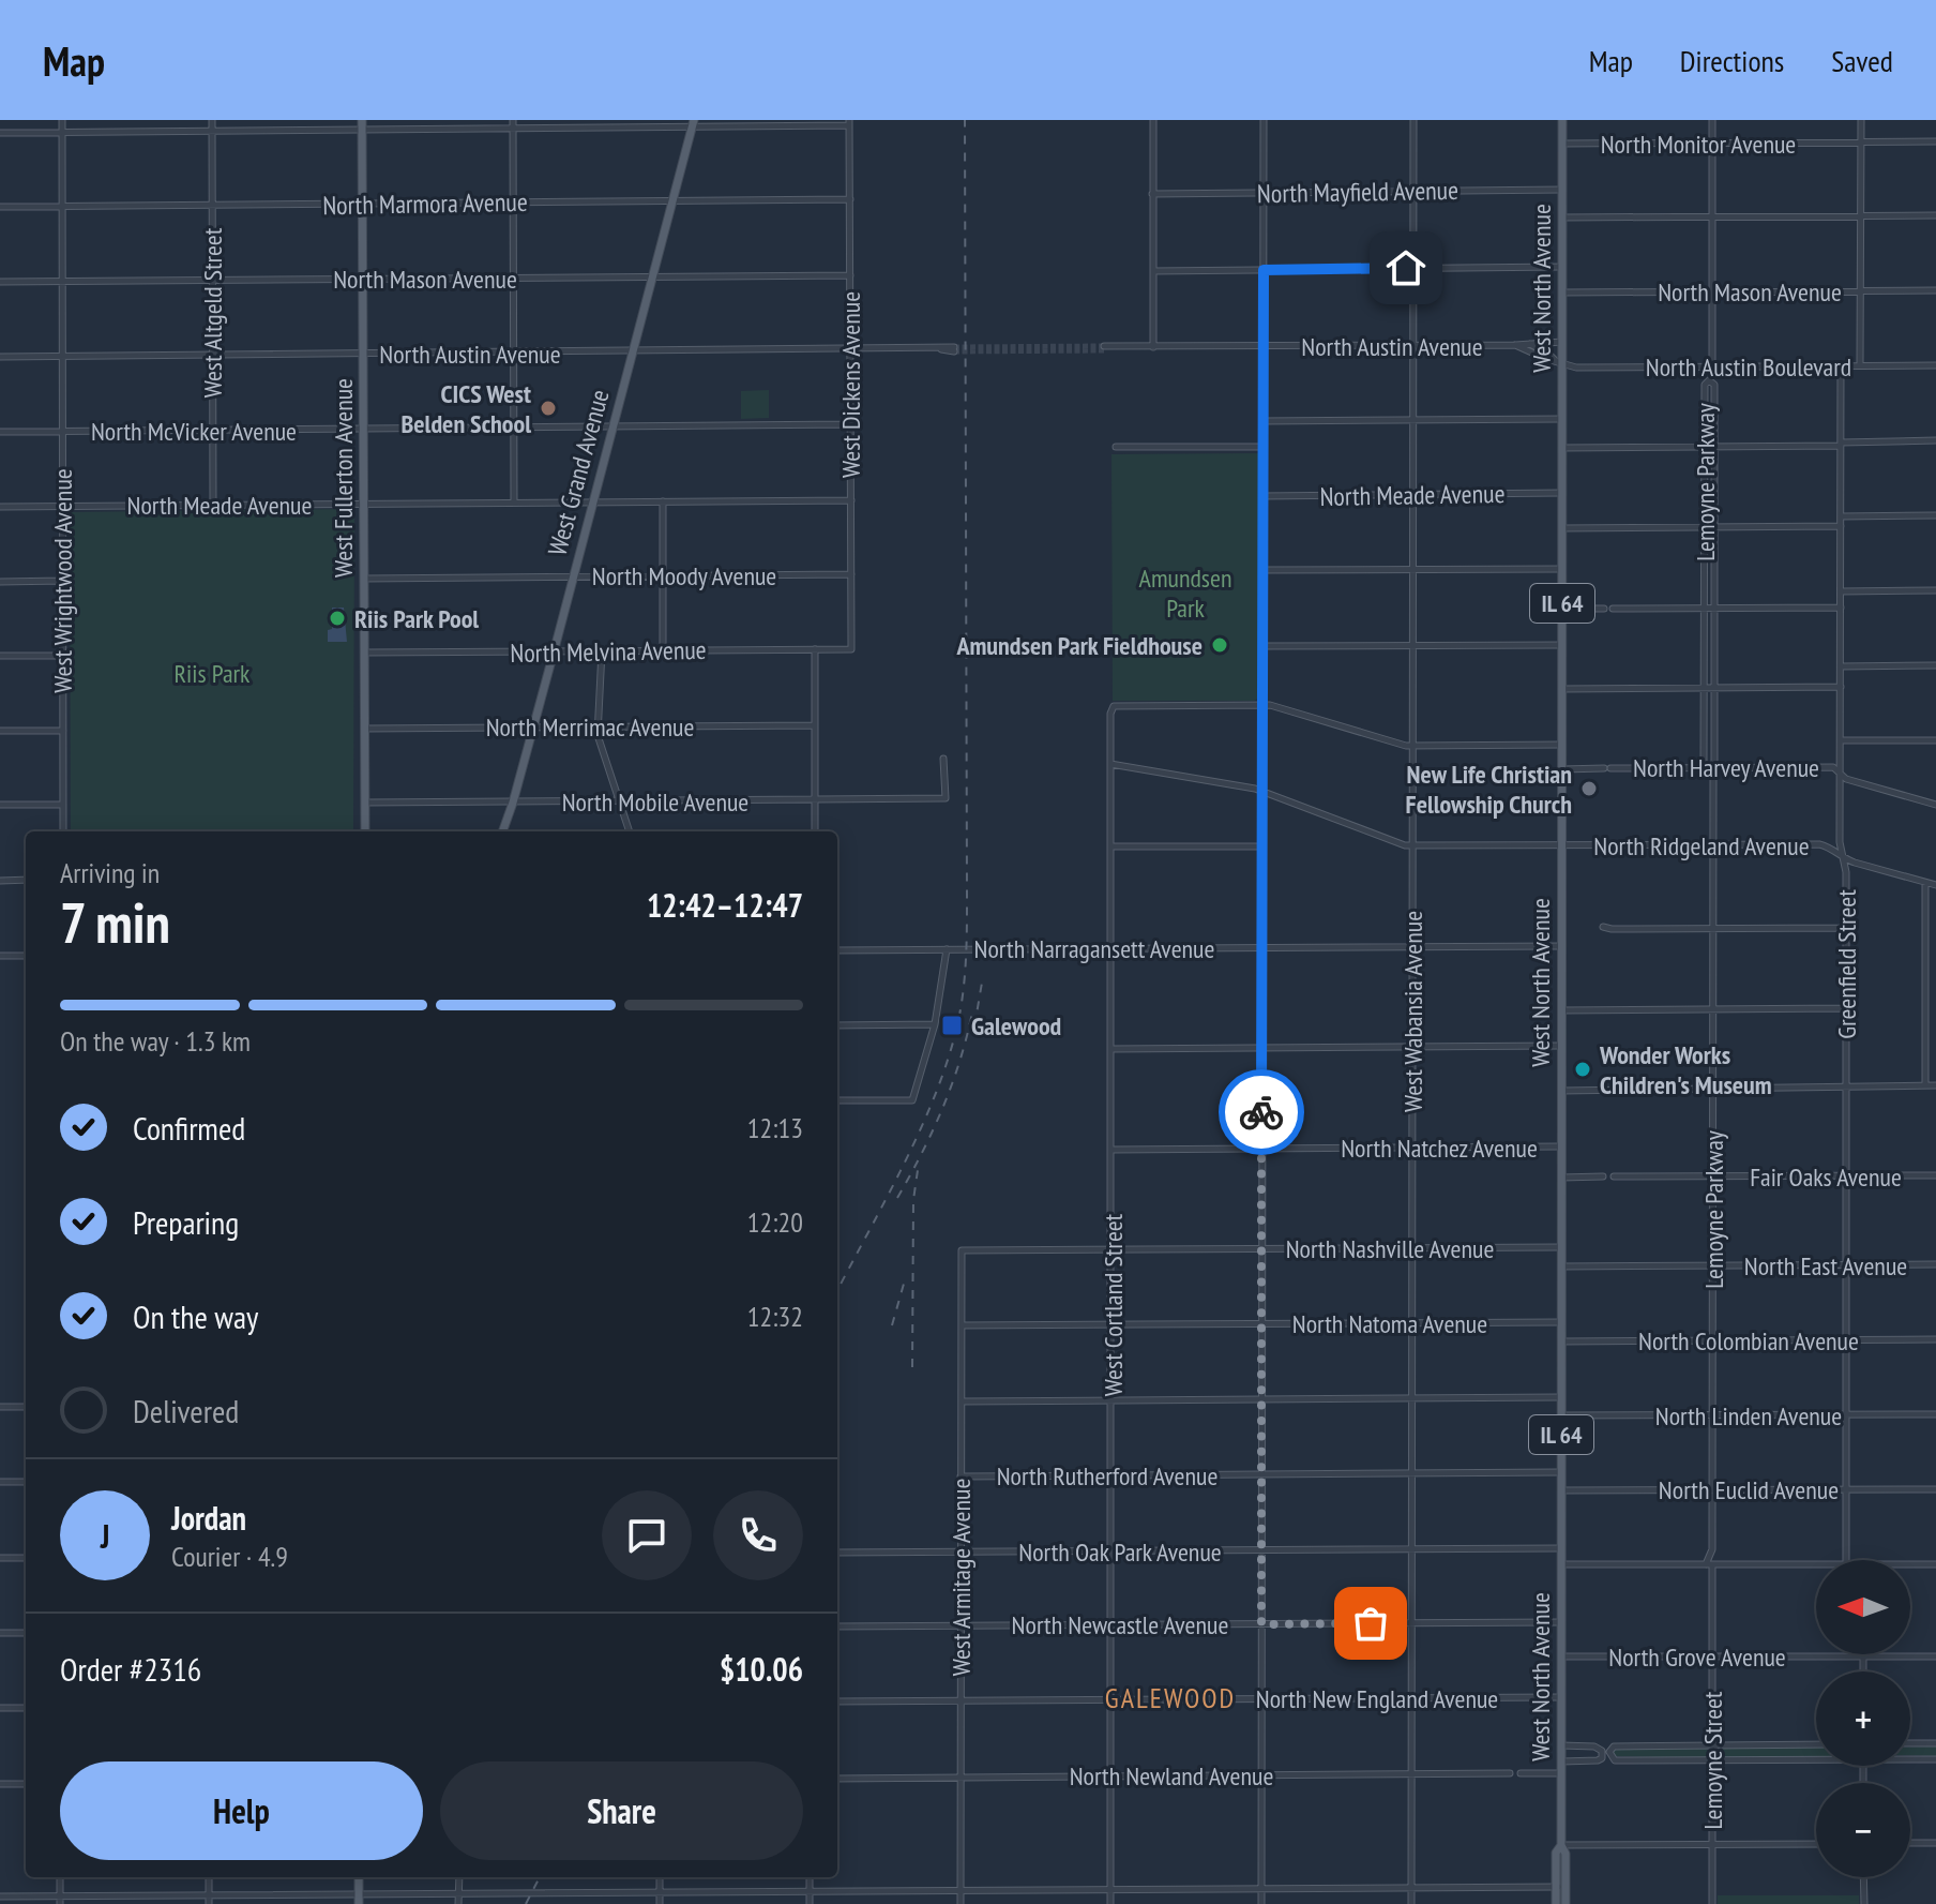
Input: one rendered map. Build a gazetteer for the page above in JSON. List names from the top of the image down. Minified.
{"streets":{"main road":["West North Avenue","West Grand Avenue","West Fullerton Avenue","IL 64"],"street":["North Monitor Avenue","North Mayfield Avenue","North Marmora Avenue","North Mason Avenue","West Altgeld Street","North Austin Avenue","North Austin Boulevard","West Dickens Avenue","North McVicker Avenue","Lemoyne Parkway","North Meade Avenue","North Moody Avenue","West Wrightwood Avenue","North Melvina Avenue","North Merrimac Avenue","North Harvey Avenue","North Mobile Avenue","North Ridgeland Avenue","North Narragansett Avenue","Greenfield Street","West Wabansia Avenue","North Natchez Avenue","Fair Oaks Avenue","North Nashville Avenue","North East Avenue","West Cortland Street","North Natoma Avenue","North Colombian Avenue","North Linden Avenue","North Rutherford Avenue","North Euclid Avenue","North Oak Park Avenue","West Armitage Avenue","North Newcastle Avenue","North Grove Avenue","North New England Avenue","Lemoyne Street","North Newland Avenue"]},"crossings":[["North Monitor Avenue","West North Avenue"],["North Mayfield Avenue","West North Avenue"],["North Mayfield Avenue","West Wabansia Avenue"],["North Marmora Avenue","West Altgeld Street"],["North Marmora Avenue","West Dickens Avenue"],["North Marmora Avenue","West Grand Avenue"],["North Marmora Avenue","West Fullerton Avenue"],["North Marmora Avenue","West Wrightwood Avenue"],["North Mason Avenue","West North Avenue"],["North Mason Avenue","West Altgeld Street"],["North Mason Avenue","West Dickens Avenue"],["North Mason Avenue","West Grand Avenue"],["North Mason Avenue","West Fullerton Avenue"],["North Mason Avenue","West Wrightwood Avenue"],["West North Avenue","North Austin Avenue"],["West North Avenue","North Austin Boulevard"],["West North Avenue","North Meade Avenue"],["West North Avenue","North Harvey Avenue"],["West North Avenue","North Ridgeland Avenue"],["West North Avenue","North Narragansett Avenue"],["West North Avenue","North Natchez Avenue"],["West North Avenue","North Nashville Avenue"],["West North Avenue","North East Avenue"],["West North Avenue","North Natoma Avenue"],["West North Avenue","North Colombian Avenue"],["West North Avenue","North Linden Avenue"],["West North Avenue","North Rutherford Avenue"],["West North Avenue","North Euclid Avenue"],["West North Avenue","North Oak Park Avenue"],["West North Avenue","North Newcastle Avenue"],["West North Avenue","North Grove Avenue"],["West North Avenue","North New England Avenue"],["West Altgeld Street","North Austin Avenue"],["West Altgeld Street","North McVicker Avenue"],["West Altgeld Street","North Meade Avenue"],["North Austin Avenue","North Austin Boulevard"],["North Austin Avenue","West Dickens Avenue"],["North Austin Avenue","West Grand Avenue"],["North Austin Avenue","West Fullerton Avenue"],["North Austin Avenue","West Wrightwood Avenue"],["North Austin Avenue","West Wabansia Avenue"],["North Austin Boulevard","Greenfield Street"],["West Dickens Avenue","North McVicker Avenue"],["West Dickens Avenue","North Meade Avenue"],["West Dickens Avenue","North Moody Avenue"],["West Dickens Avenue","North Melvina Avenue"],["North McVicker Avenue","West Grand Avenue"],["North McVicker Avenue","West Fullerton Avenue"],["North McVicker Avenue","West Wrightwood Avenue"],["West Grand Avenue","North Meade Avenue"],["West Grand Avenue","North Moody Avenue"],["West Grand Avenue","North Melvina Avenue"],["West Grand Avenue","North Merrimac Avenue"],["West Grand Avenue","North Mobile Avenue"],["West Fullerton Avenue","North Meade Avenue"],["West Fullerton Avenue","North Moody Avenue"],["West Fullerton Avenue","North Melvina Avenue"],["West Fullerton Avenue","North Merrimac Avenue"],["West Fullerton Avenue","North Mobile Avenue"],["Lemoyne Parkway","North Harvey Avenue"],["Lemoyne Parkway","North Ridgeland Avenue"],["Lemoyne Parkway","Fair Oaks Avenue"],["Lemoyne Parkway","North East Avenue"],["Lemoyne Parkway","North Colombian Avenue"],["Lemoyne Parkway","North Linden Avenue"],["Lemoyne Parkway","North Euclid Avenue"],["Lemoyne Parkway","Lemoyne Street"],["North Meade Avenue","West Wrightwood Avenue"],["North Meade Avenue","West Wabansia Avenue"],["North Harvey Avenue","Greenfield Street"],["North Ridgeland Avenue","Greenfield Street"],["North Narragansett Avenue","West Wabansia Avenue"],["North Narragansett Avenue","West Cortland Street"],["Greenfield Street","Fair Oaks Avenue"],["Greenfield Street","North East Avenue"],["Greenfield Street","North Colombian Avenue"],["Greenfield Street","North Linden Avenue"],["Greenfield Street","North Euclid Avenue"],["West Wabansia Avenue","North Natchez Avenue"],["West Wabansia Avenue","North Nashville Avenue"],["West Wabansia Avenue","North Natoma Avenue"],["West Wabansia Avenue","North Rutherford Avenue"],["West Wabansia Avenue","North Oak Park Avenue"],["West Wabansia Avenue","North Newcastle Avenue"],["West Wabansia Avenue","North New England Avenue"],["West Wabansia Avenue","North Newland Avenue"],["North Natchez Avenue","West Cortland Street"],["North Nashville Avenue","West Cortland Street"],["North Nashville Avenue","West Armitage Avenue"],["West Cortland Street","North Natoma Avenue"],["West Cortland Street","North Rutherford Avenue"],["West Cortland Street","North Oak Park Avenue"],["West Cortland Street","North Newcastle Avenue"],["West Cortland Street","North New England Avenue"],["West Cortland Street","North Newland Avenue"],["North Natoma Avenue","West Armitage Avenue"],["North Rutherford Avenue","West Armitage Avenue"],["North Oak Park Avenue","West Armitage Avenue"],["West Armitage Avenue","North Newcastle Avenue"],["West Armitage Avenue","North New England Avenue"],["West Armitage Avenue","North Newland Avenue"],["North Grove Avenue","Lemoyne Street"]],"districts":["GALEWOOD"],"parks":["Amundsen Park","Riis Park"],"places":{"other":["CICS West Belden School","Riis Park Pool","Amundsen Park Fieldhouse","New Life Christian Fellowship Church","Wonder Works Children's Museum"],"transit":["Galewood"]},"north":"left","page":{"header":"Map","nav":["Map","Directions","Saved"],"heading":["7 min","Arriving in","12:42–12:47"],"panel":["Jordan","Courier · 4.9","Order #2316","$10.06"],"bar":"On the way · 1.3 km","list":[["Confirmed","12:13"],["Preparing","12:20"],["On the way","12:32"],"Delivered"],"round":"J","map_buttons":["+","−"],"buttons":["Help","Share"]}}
